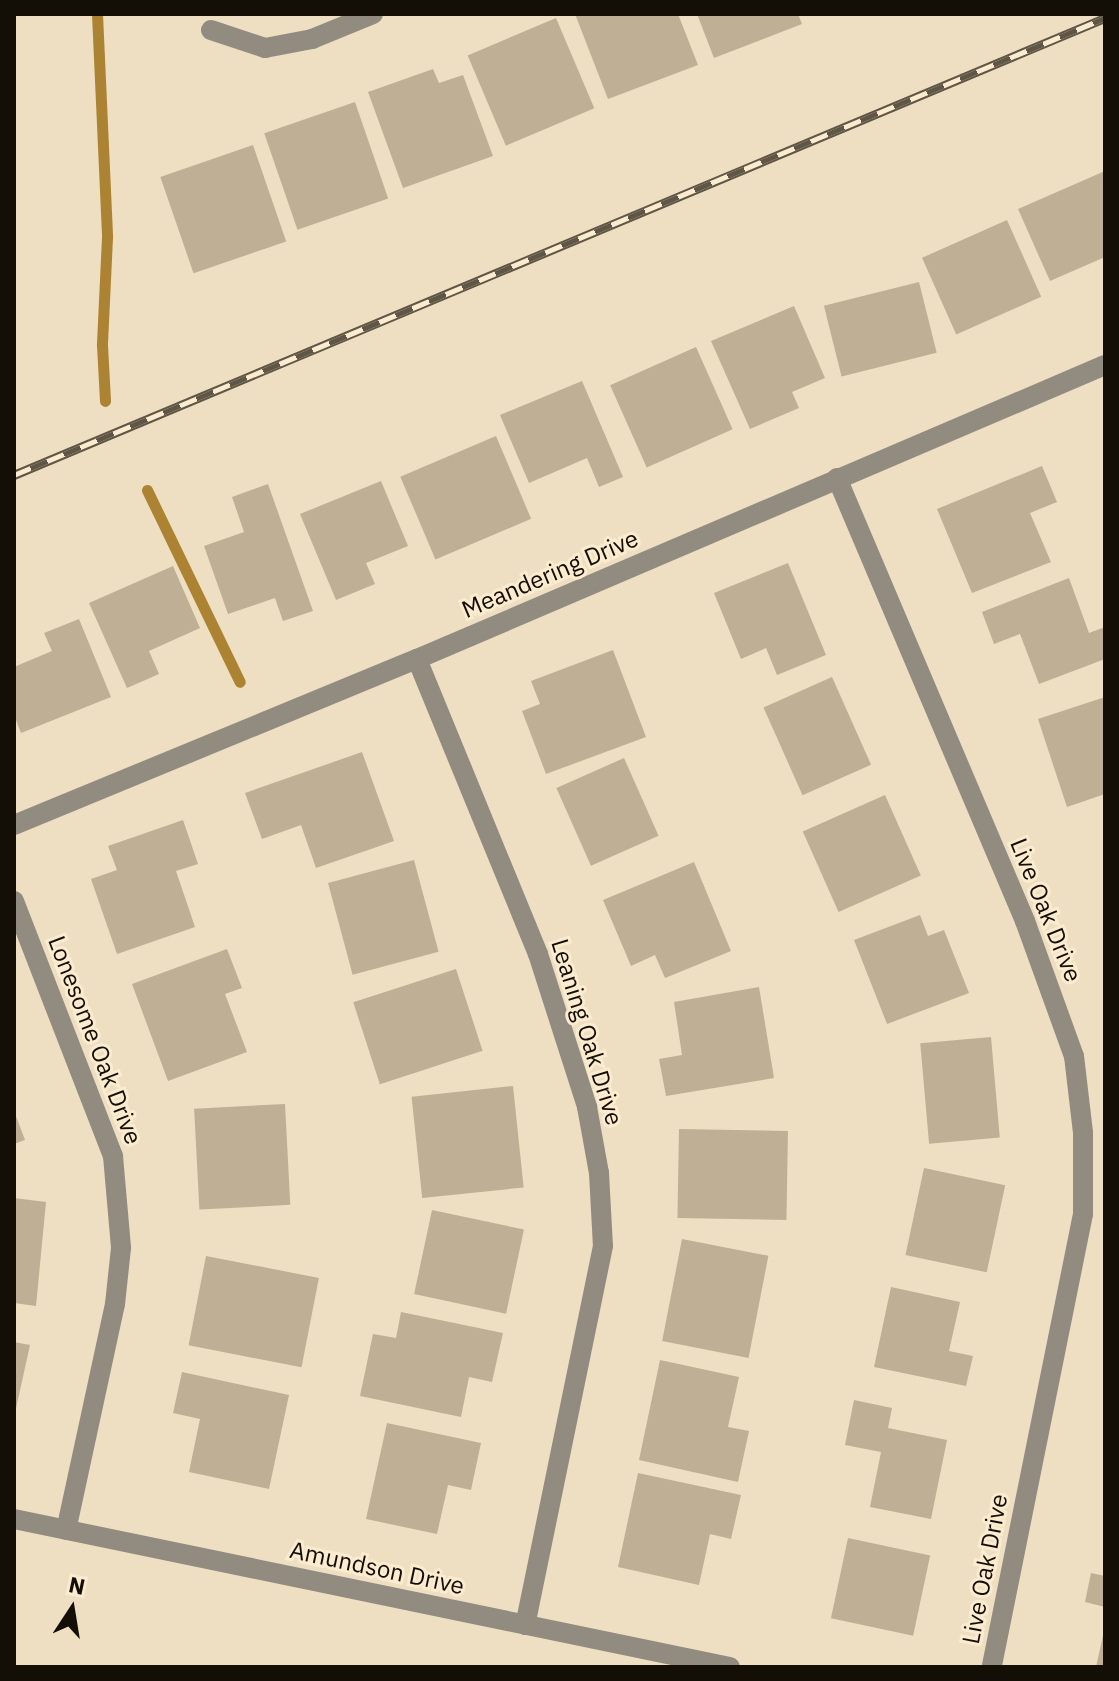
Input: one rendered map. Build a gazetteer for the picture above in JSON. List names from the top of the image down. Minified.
{"streets":{"street":["Meandering Drive","Live Oak Drive","Leaning Oak Drive","Lonesome Oak Drive","Amundson Drive"]},"crossings":[["Meandering Drive","Live Oak Drive"],["Meandering Drive","Leaning Oak Drive"],["Leaning Oak Drive","Amundson Drive"],["Lonesome Oak Drive","Amundson Drive"]],"north":"top"}
